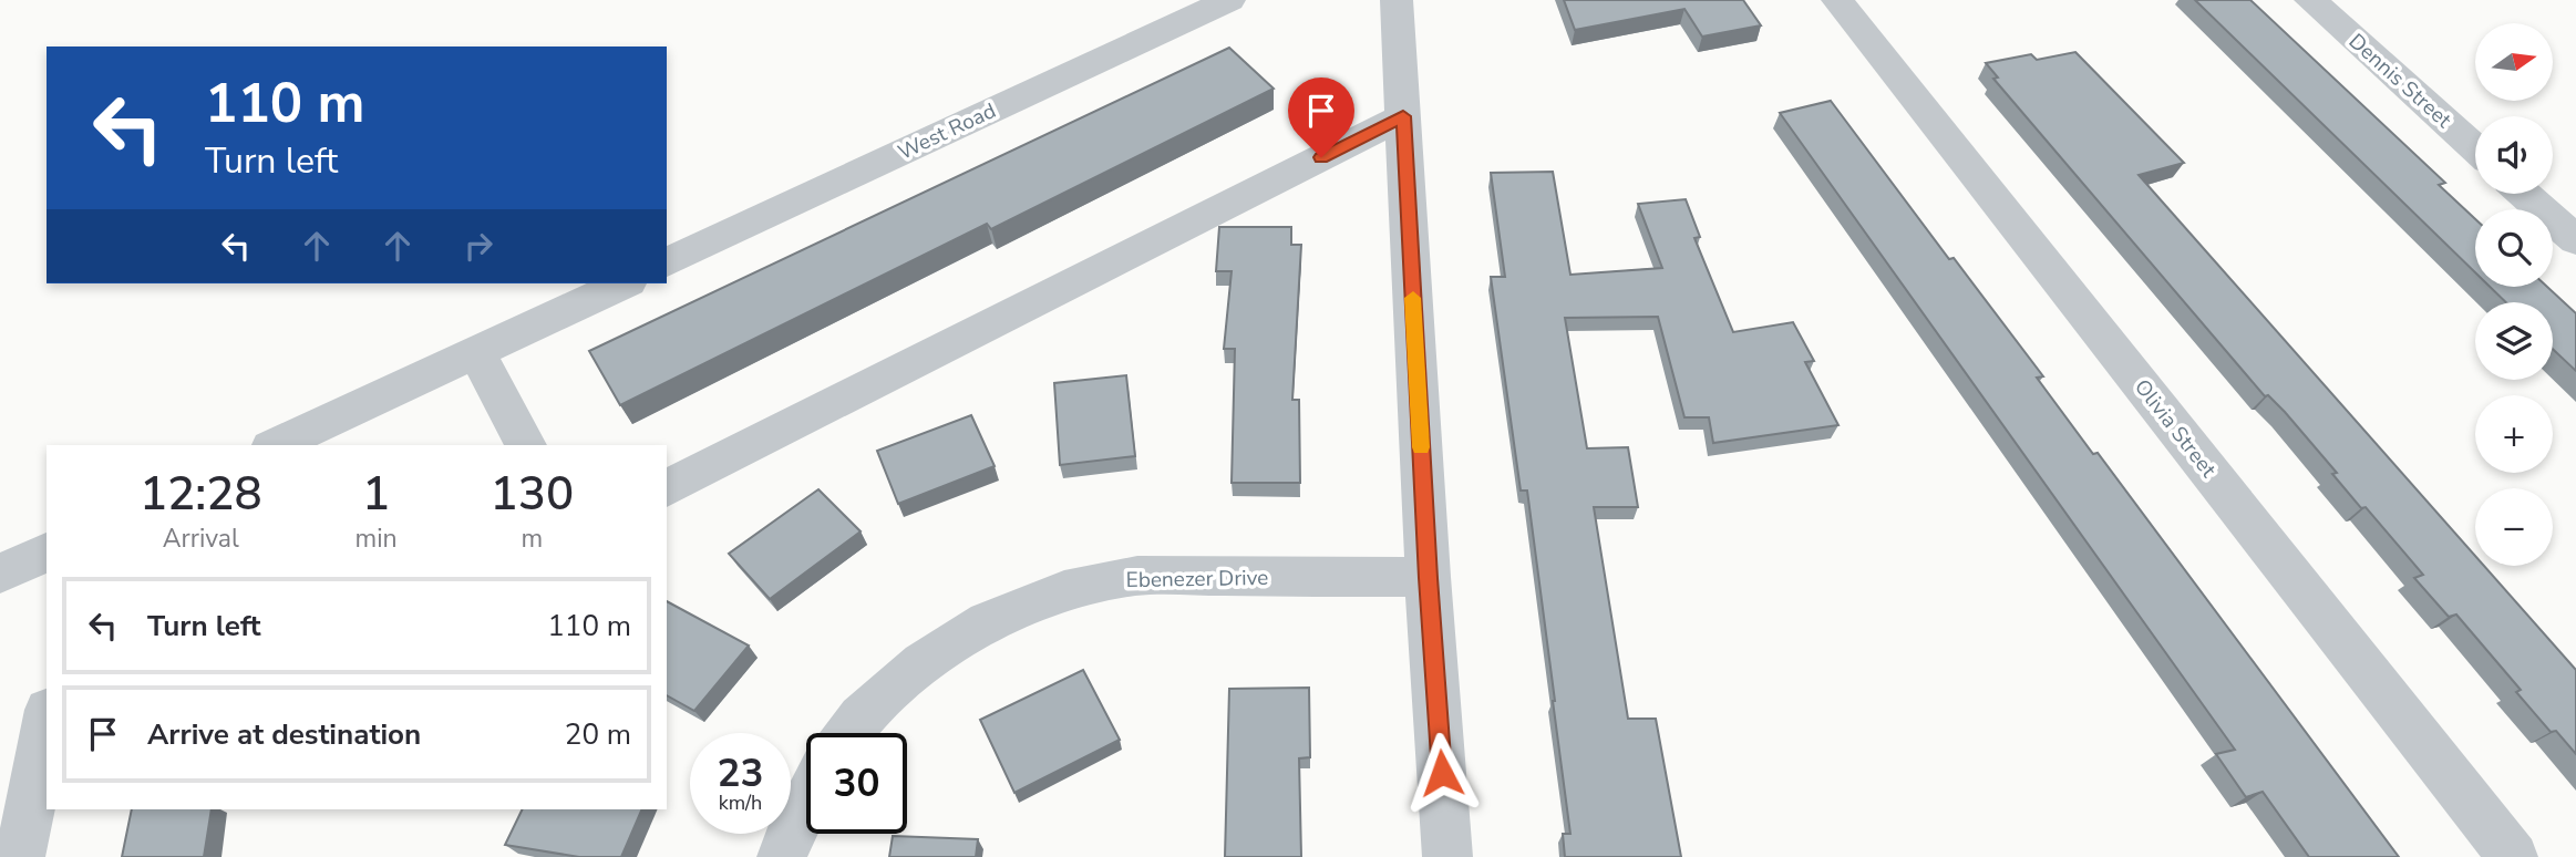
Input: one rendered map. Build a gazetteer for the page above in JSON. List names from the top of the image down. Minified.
{"streets":{"street":["Dennis Street","West Road","Olivia Street","Ebenezer Drive"]},"north":"right","page":{"map_buttons":["+","−"],"turn":["110 m","Turn left"],"eta":["12:28","Arrival","1","min","130","m"],"list":[{"name":"Turn left","value":"110 m"},{"name":"Arrive at destination","value":"20 m"}],"speed":"23 km/h","limit":"30"}}
